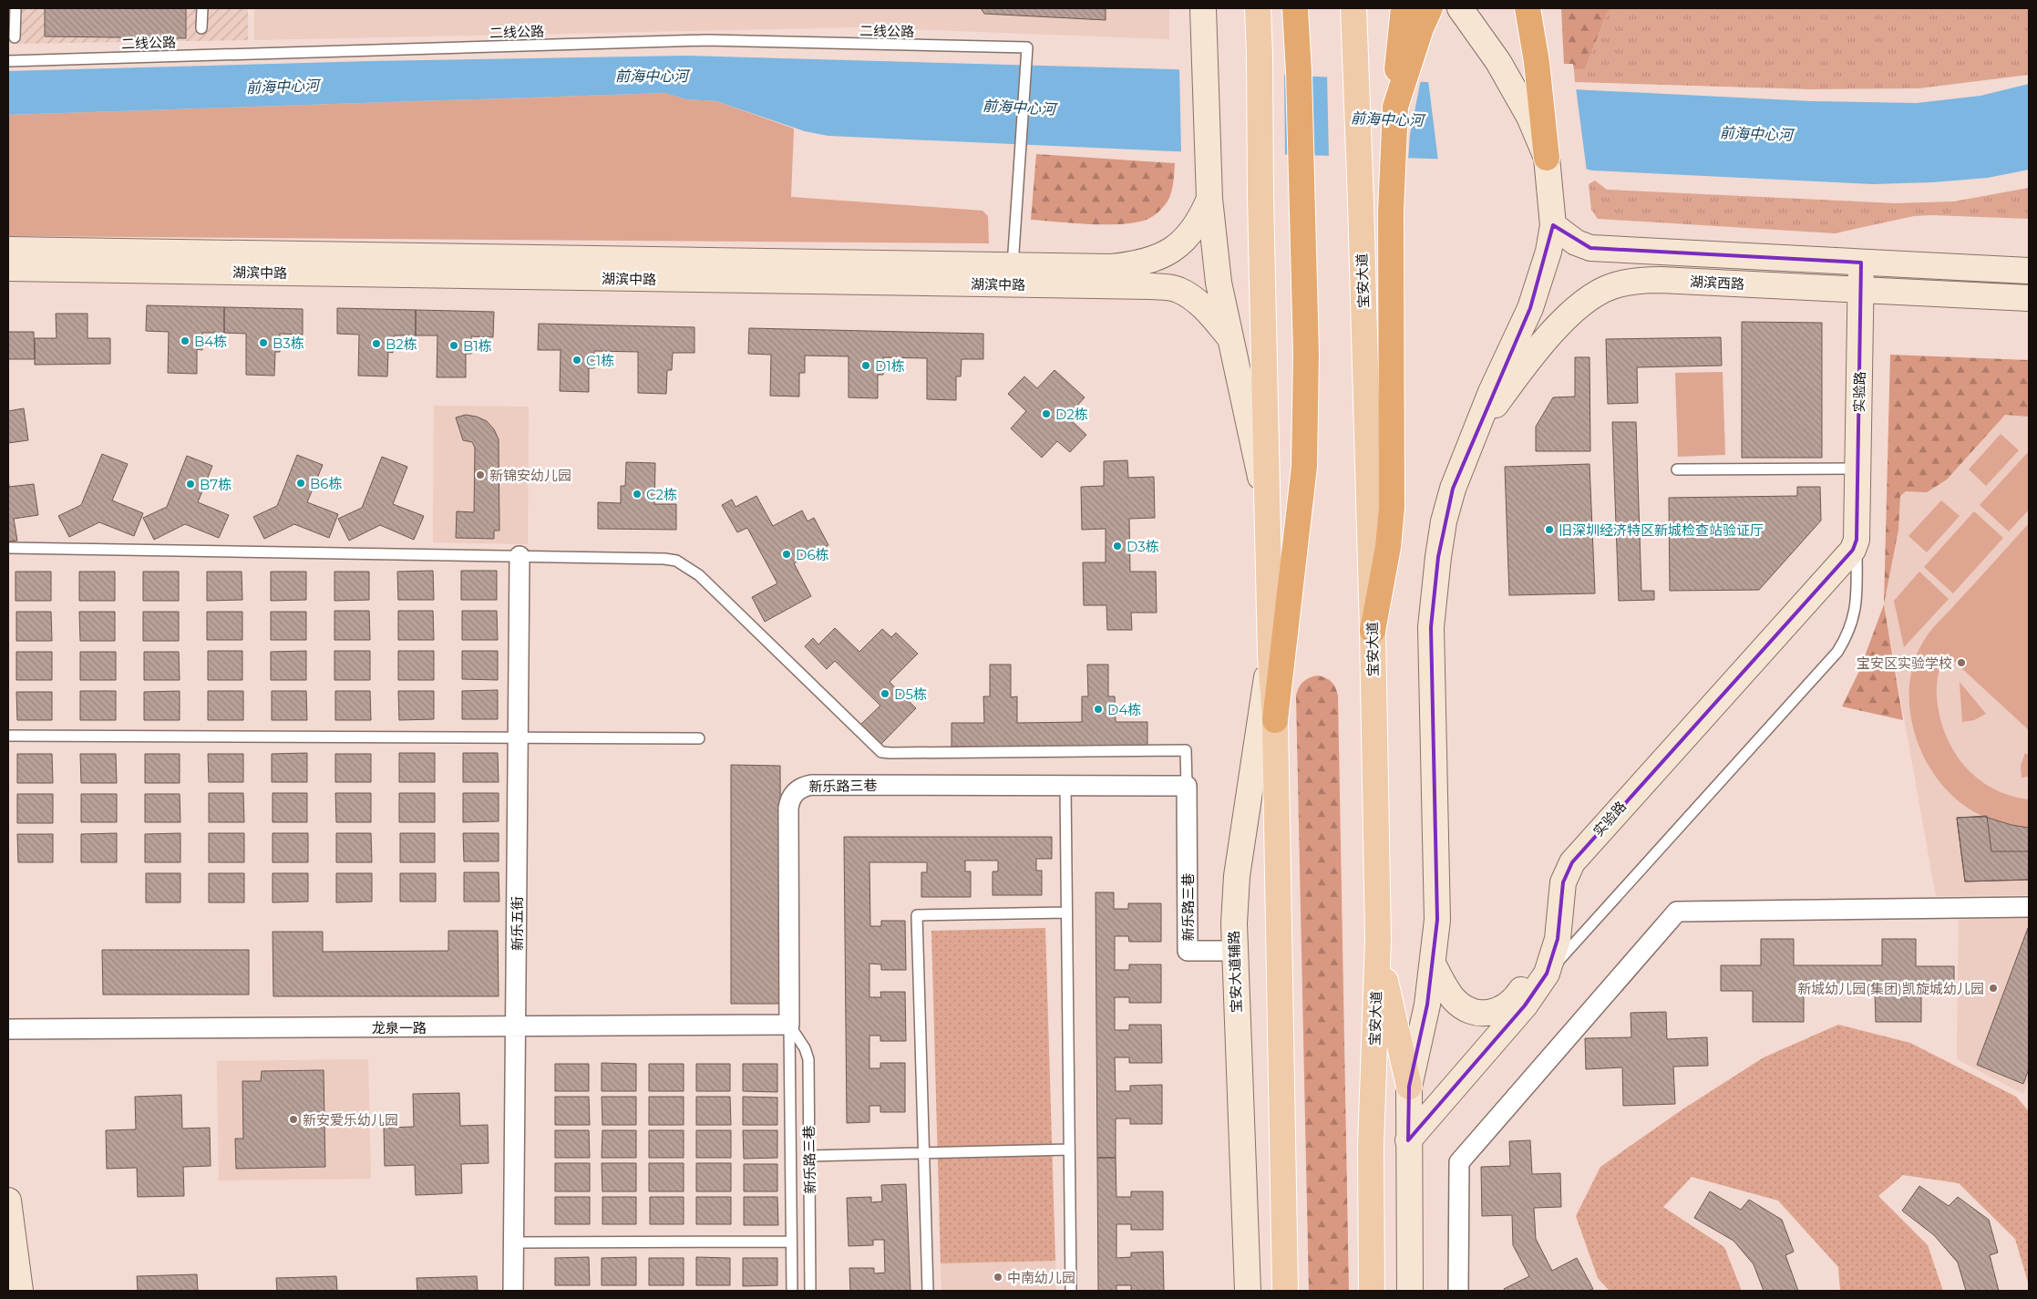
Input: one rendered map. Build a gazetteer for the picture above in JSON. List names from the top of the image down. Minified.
{"streets":{"main road":["湖滨中路","宝安大道","湖滨西路","实验路","宝安大道辅路"],"street":["新乐路三巷","新乐五街","龙泉一路"],"lane":["二线公路"]},"crossings":[["二线公路","湖滨中路"],["湖滨西路","实验路"],["新乐路三巷","宝安大道辅路"],["新乐路三巷","龙泉一路"],["新乐五街","龙泉一路"]],"water":["前海中心河"],"places":["B4栋","B3栋","B2栋","B1栋","C1栋","D1栋","D2栋","新锦安幼儿园","B6栋","B7栋","C2栋","旧深圳经济特区新城检查站验证厅","D3栋","D6栋","宝安区实验学校","D5栋","D4栋","新城幼儿园(集团)凯旋城幼儿园","新安爱乐幼儿园","中南幼儿园"]}
